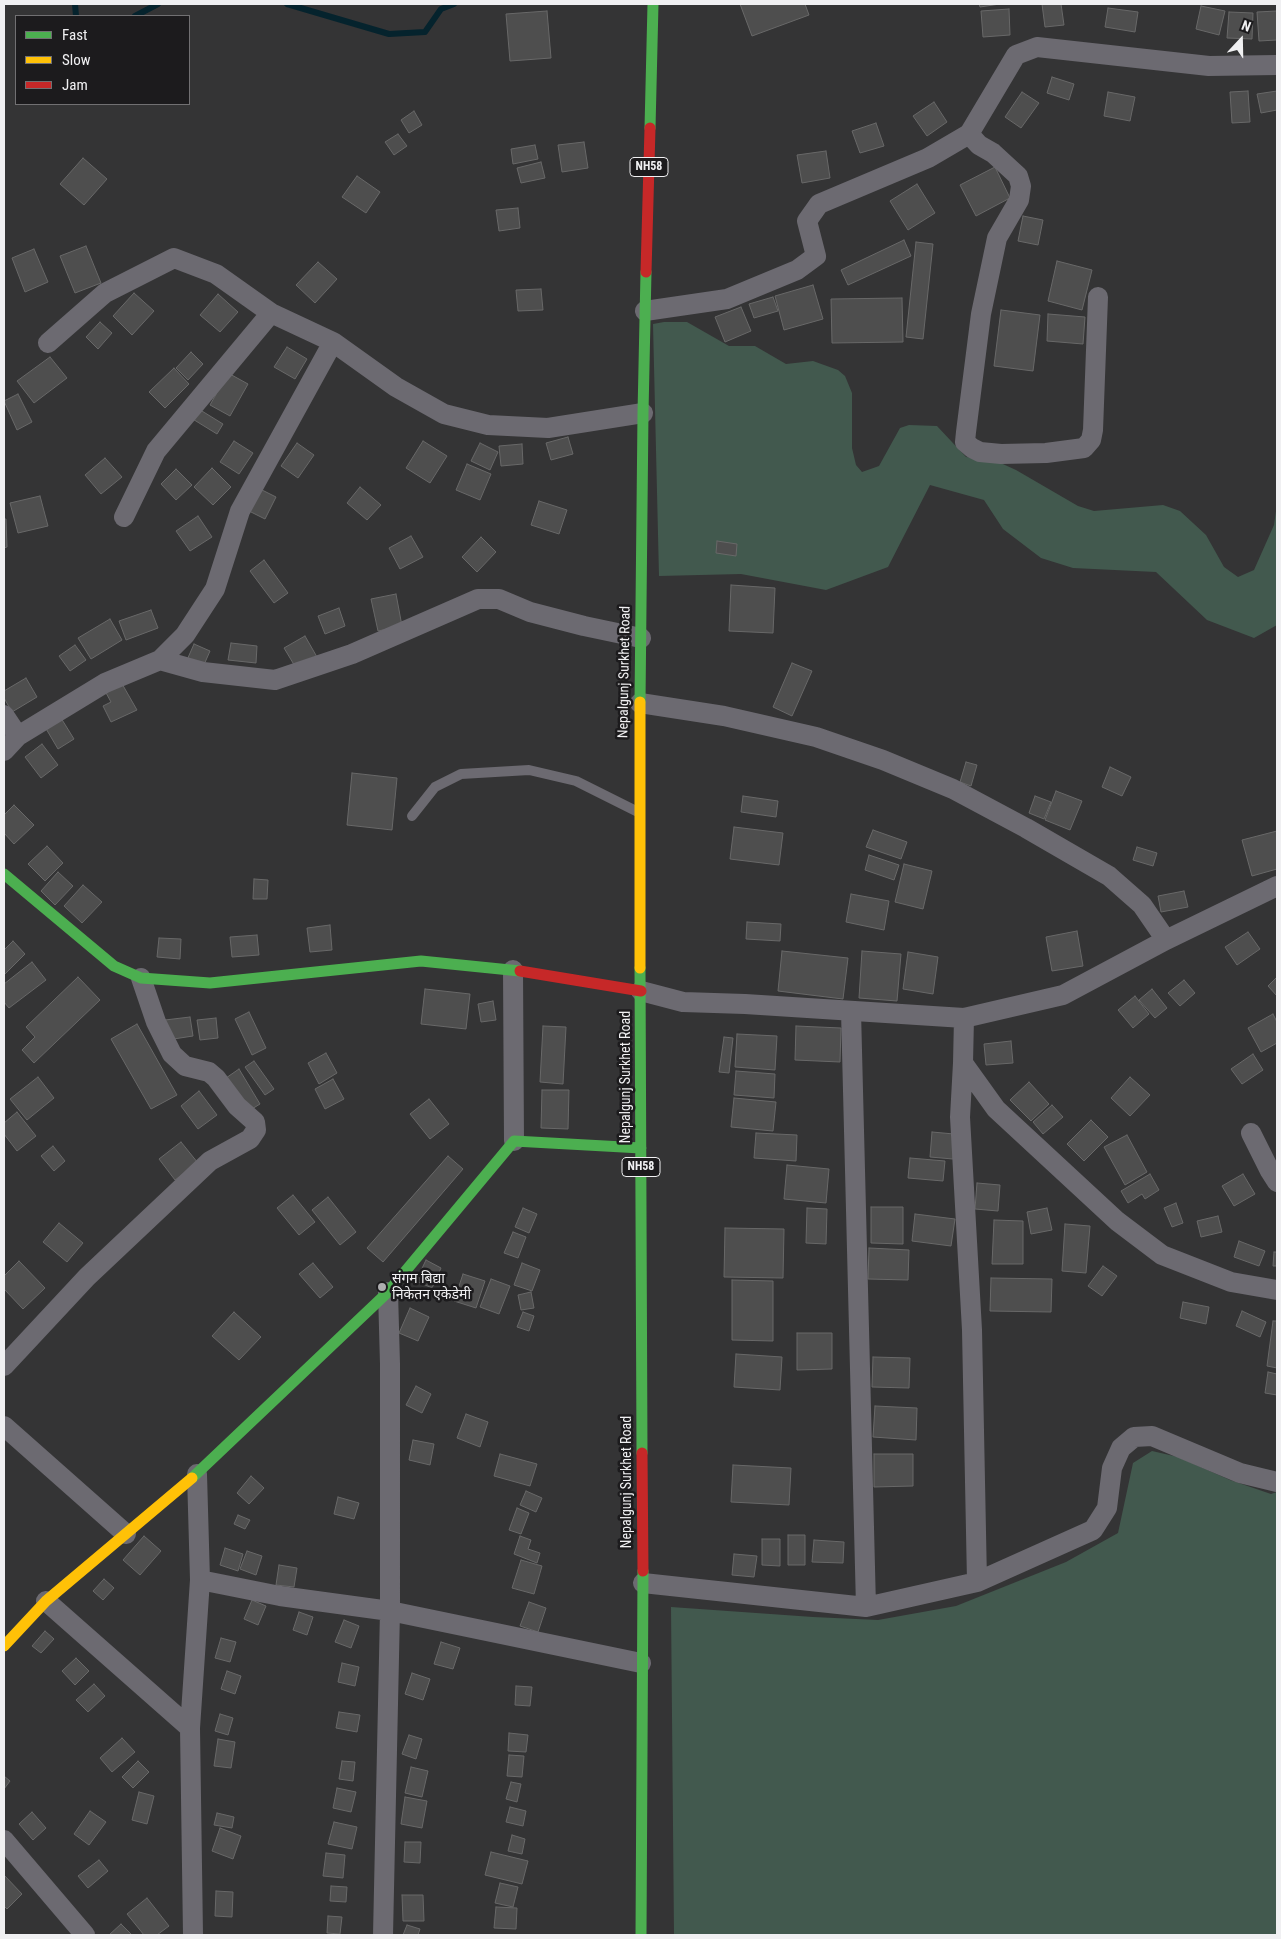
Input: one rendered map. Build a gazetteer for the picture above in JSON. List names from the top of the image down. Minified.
{"streets":{"main road":["NH58","Nepalgunj Surkhet Road"]},"crossings":[["NH58","Nepalgunj Surkhet Road"]],"places":["संगम बिद्या निकेतन एकेडेमी"],"legend":["Fast","Slow","Jam"],"north":"top"}
